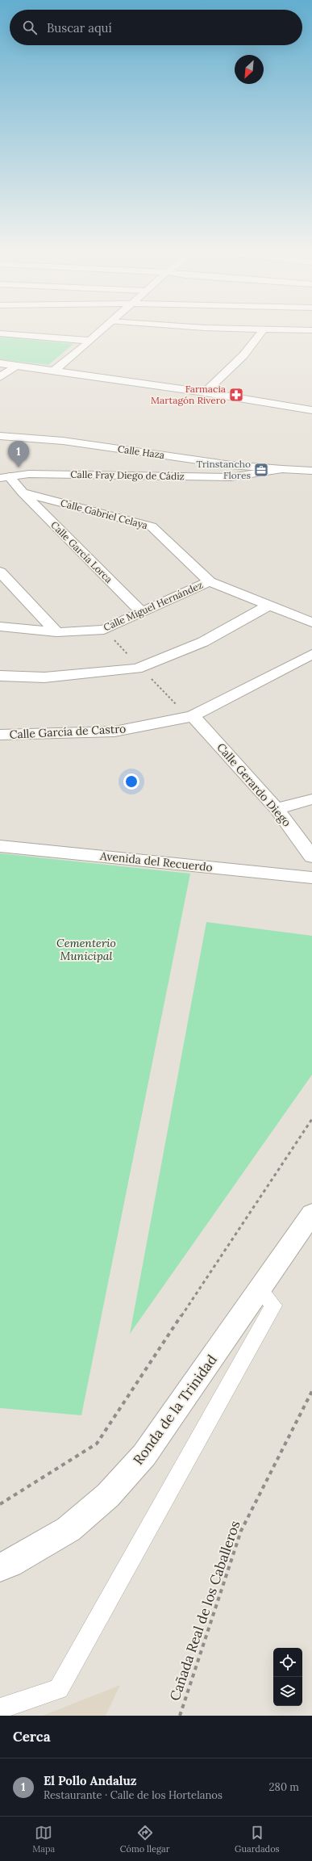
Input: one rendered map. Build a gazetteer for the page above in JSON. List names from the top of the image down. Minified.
{"streets":{"street":["Calle Haza","Calle Fray Diego de Cádiz","Calle Gabriel Celaya","Calle García Lorca","Calle Miguel Hernández","Calle García de Castro","Calle Gerardo Diego","Avenida del Recuerdo","Ronda de la Trinidad"],"path":["Cañada Real de los Caballeros"]},"crossings":[["Calle Haza","Calle Fray Diego de Cádiz"],["Calle Fray Diego de Cádiz","Calle García Lorca"],["Calle Gabriel Celaya","Calle García Lorca"],["Calle Gabriel Celaya","Calle Miguel Hernández"],["Calle García Lorca","Calle Miguel Hernández"],["Calle García de Castro","Calle Gerardo Diego"]],"parks":["Cementerio Municipal"],"places":{"pharmacy":["Farmacia Martagón Rivero"],"office":["Trinstancho Flores"]},"north":"bottom left","page":{"search":"Buscar aquí","pins":"1","heading":"Cerca","list":[{"mark":"1","name":"El Pollo Andaluz","note":"Restaurante · Calle de los Hortelanos","value":"280 m"}],"nav":["Mapa","Cómo llegar","Guardados"]}}
